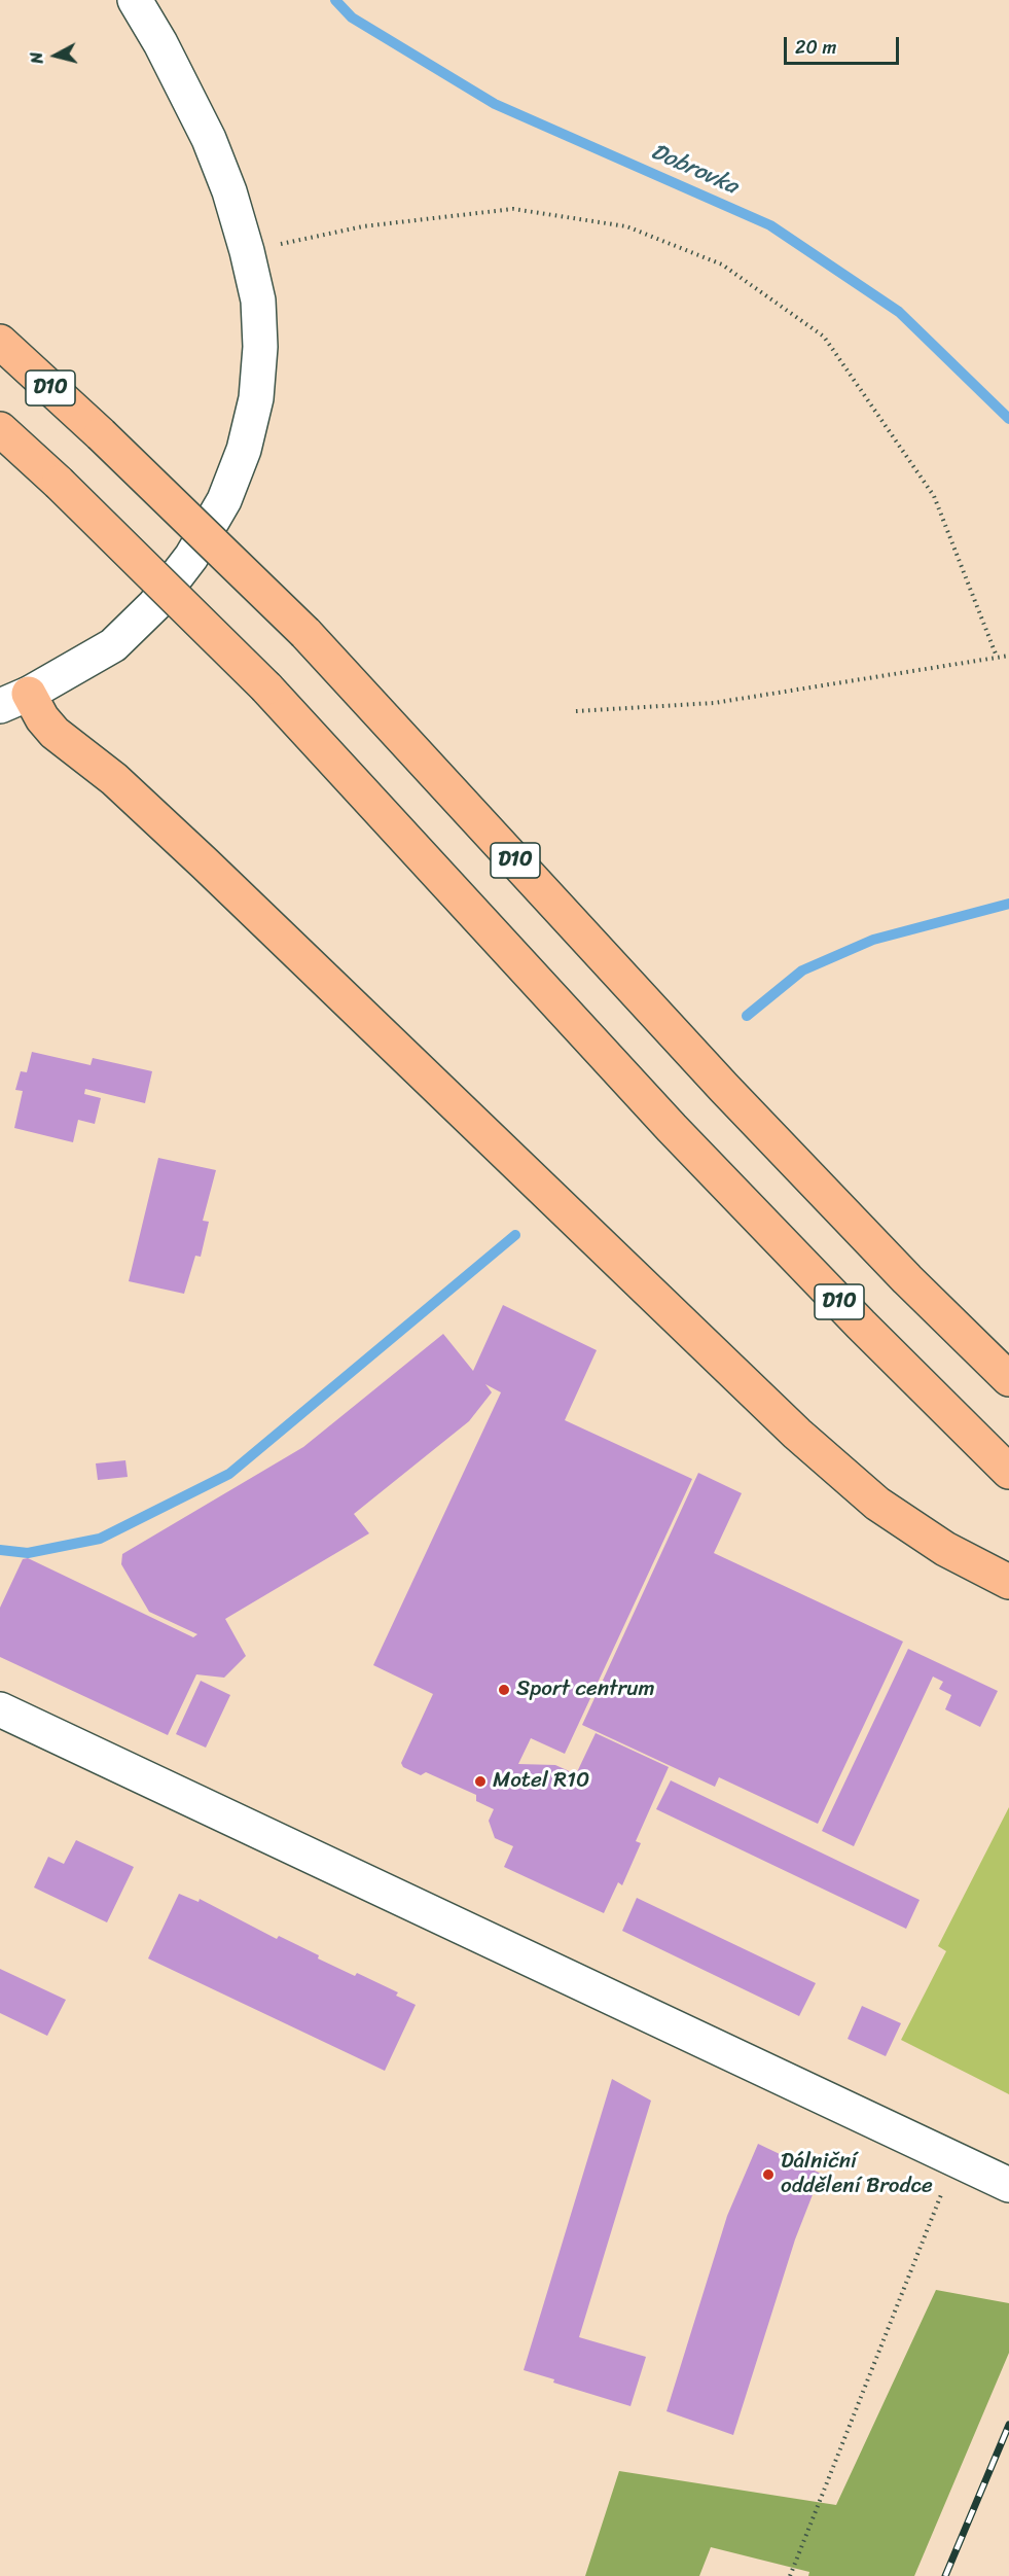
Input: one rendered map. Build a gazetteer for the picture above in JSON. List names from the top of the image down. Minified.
{"streets":{"highway":["D10"]},"water":["Dobrovka"],"places":["Sport centrum","Motel R10","Dálniční oddělení Brodce"],"scale_bar":"20 m","north":"left"}
